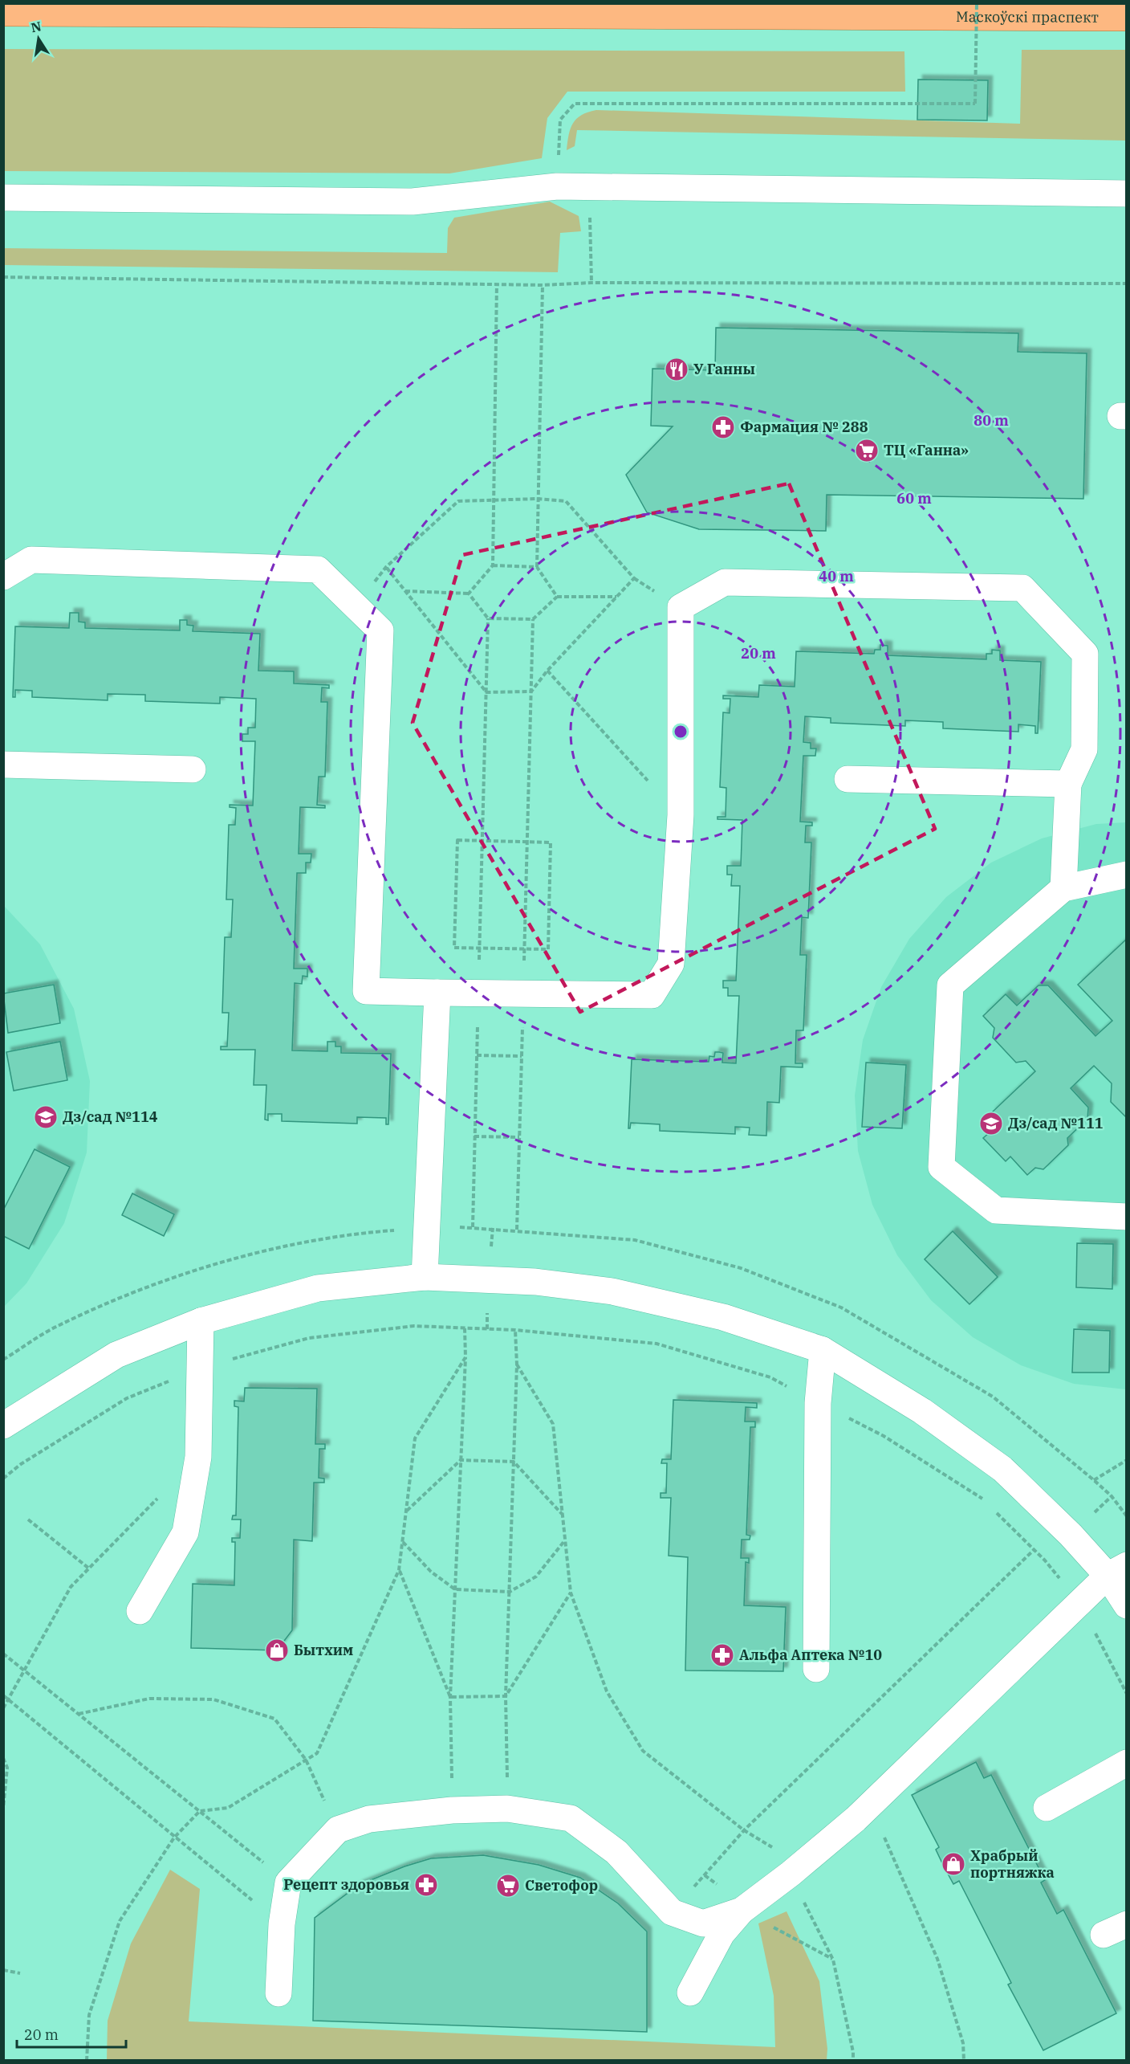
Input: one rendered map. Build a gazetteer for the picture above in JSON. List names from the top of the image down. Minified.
{"streets":{"main road":["Маскоўскі праспект"]},"places":{"restaurant":["У Ганны"],"pharmacy":["Фармация № 288","Альфа Аптека №10","Рецепт здоровья"],"supermarket":["ТЦ «Ганна»","Светофор"],"school or university":["Дз/сад №114","Дз/сад №111"],"shop":["Бытхим","Храбрый портняжка"]},"scale_bar":"20 m","north":"top","rings":["80 m","60 m","40 m","20 m"]}
